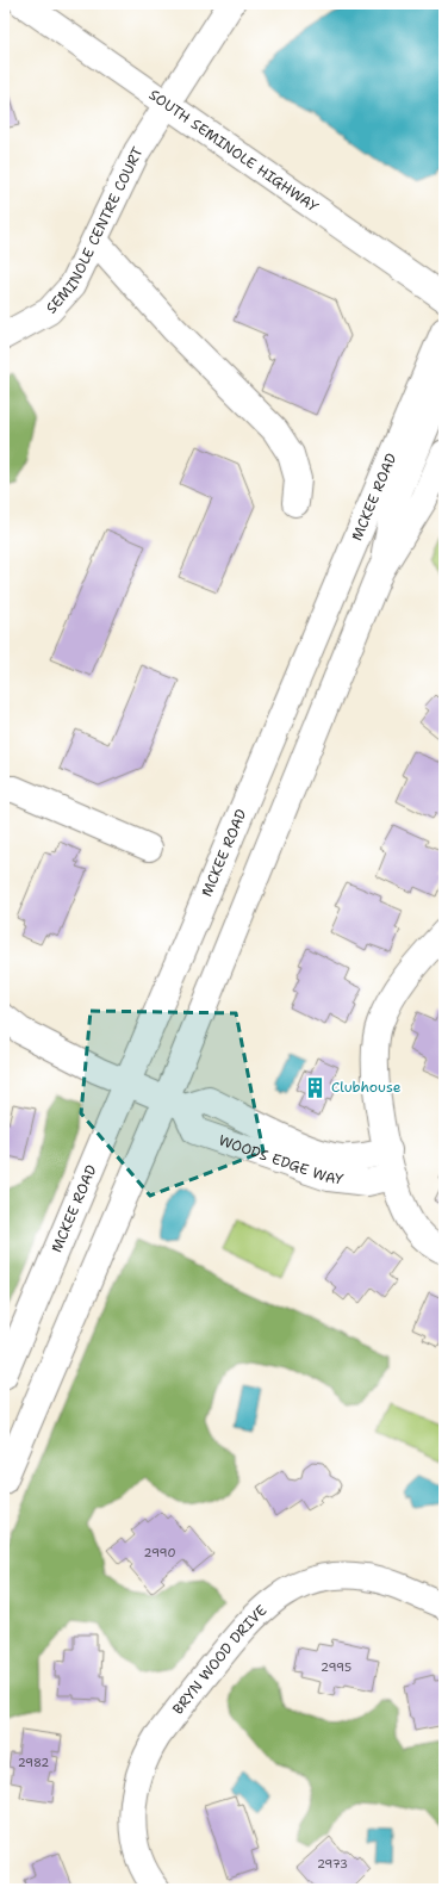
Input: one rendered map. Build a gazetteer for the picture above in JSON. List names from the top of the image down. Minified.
{"streets":{"main road":["SOUTH SEMINOLE HIGHWAY","SEMINOLE CENTRE COURT","MCKEE ROAD","WOODS EDGE WAY","BRYN WOOD DRIVE"]},"crossings":[["SOUTH SEMINOLE HIGHWAY","SEMINOLE CENTRE COURT"],["MCKEE ROAD","WOODS EDGE WAY"]],"places":{"building":["Clubhouse"]},"house_numbers":["2990","2995","2982","2973"]}
